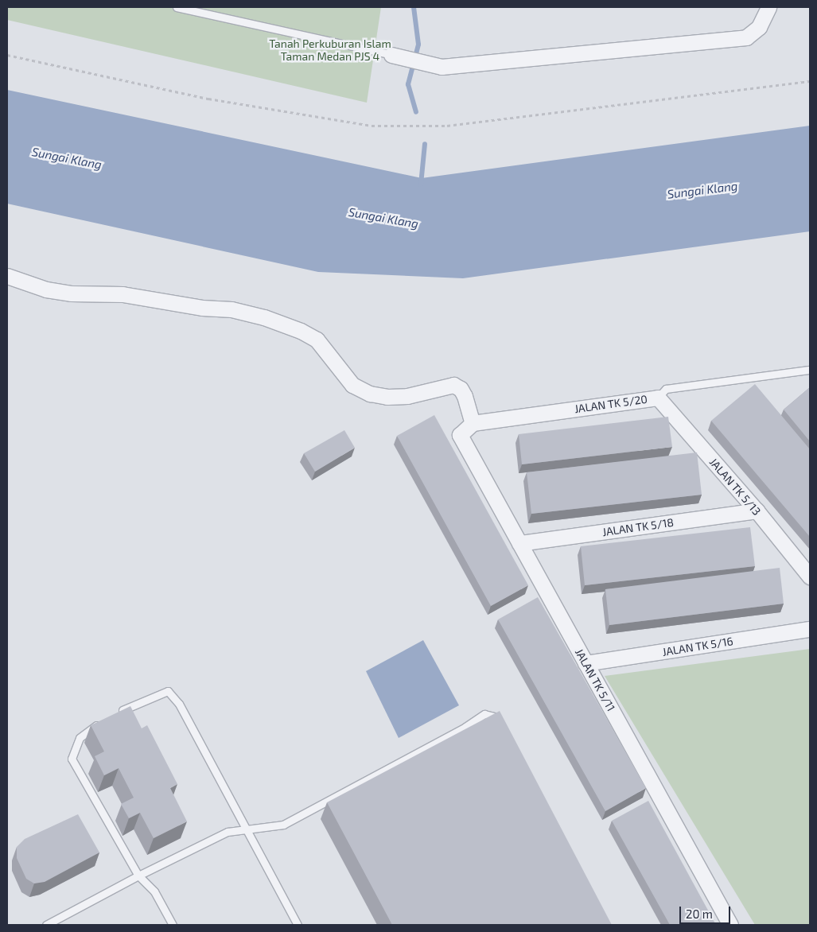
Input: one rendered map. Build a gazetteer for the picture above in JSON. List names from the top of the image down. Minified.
{"streets":{"street":["JALAN TK 5/20","JALAN TK 5/13","JALAN TK 5/18","JALAN TK 5/16","JALAN TK 5/11"]},"crossings":[["JALAN TK 5/20","JALAN TK 5/13"],["JALAN TK 5/20","JALAN TK 5/11"],["JALAN TK 5/13","JALAN TK 5/18"],["JALAN TK 5/18","JALAN TK 5/11"],["JALAN TK 5/16","JALAN TK 5/11"]],"water":["Sungai Klang"],"parks":["Tanah Perkuburan Islam Taman Medan PJS 4"],"scale_bar":"20 m"}
